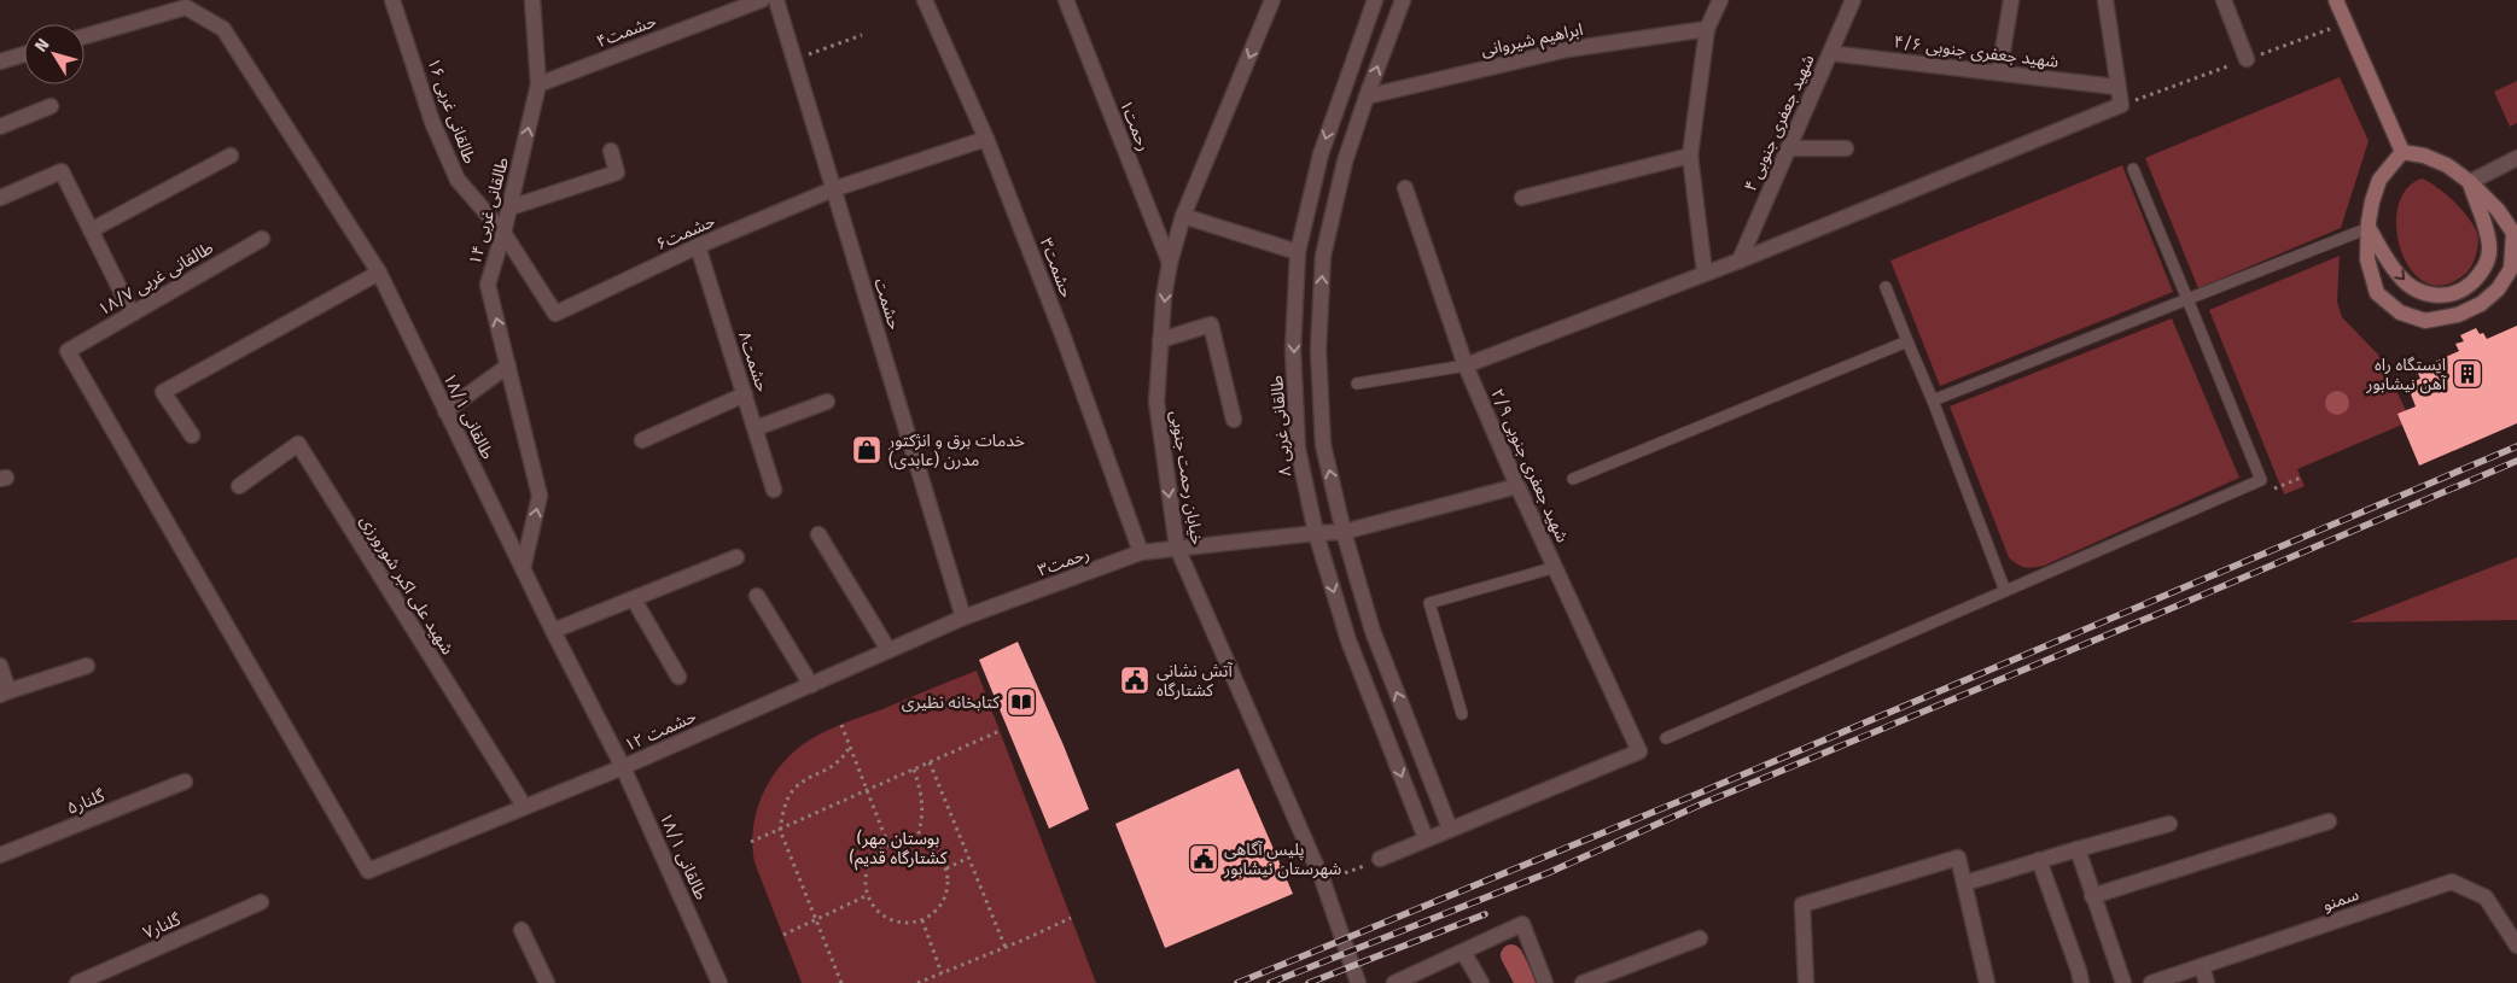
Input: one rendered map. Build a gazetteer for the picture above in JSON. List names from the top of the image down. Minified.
{"streets":{"street":["حشمت۴","ابراهیم شیروانی","شهید جعفری جنوبی ۴/۶","طالقانی غربی ۱۶","شهید جعفری جنوبی ۴","رحمت۱","طالقانی غربی ۱۴","حشمت۶","حشمت۳","طالقانی غربی ۱۸/۷","حشمت","حشمت۸","طالقانی ۱۸/۱","طالقانی غربی ۸","شهید جعفری جنوبی ۲/۹","خیابان رحمت جنوبی","رحمت۳","شهید علی اکبر شورورزی","حشمت ۱۲","گلنار۵","سمنو","گلنار۷"]},"crossings":[["حشمت۴","طالقانی غربی ۱۴"],["شهید جعفری جنوبی ۴/۶","شهید جعفری جنوبی ۴"],["طالقانی غربی ۱۶","طالقانی غربی ۱۴"],["طالقانی غربی ۱۶","حشمت۶"],["رحمت۱","خیابان رحمت جنوبی"],["طالقانی غربی ۱۴","طالقانی ۱۸/۱"],["حشمت۶","حشمت۳"],["حشمت۶","حشمت"],["حشمت۶","حشمت۸"],["حشمت۳","رحمت۳"],["طالقانی غربی ۱۸/۷","حشمت ۱۲"],["حشمت","رحمت۳"],["حشمت","حشمت ۱۲"],["طالقانی ۱۸/۱","حشمت ۱۲"],["طالقانی غربی ۸","رحمت۳"],["شهید جعفری جنوبی ۲/۹","رحمت۳"],["خیابان رحمت جنوبی","رحمت۳"],["رحمت۳","حشمت ۱۲"],["شهید علی اکبر شورورزی","حشمت ۱۲"]],"one_way":["طالقانی غربی ۱۴"],"parks":["(بوستان مهر (کشتارگاه قدیم"],"places":{"building":["ایستگاه راه‌ آهن نیشابور"],"shop":["خدمات برق و انژکتور مدرن (عابدی)"],"public building":["آتش نشانی کشتارگاه","پلیس آگاهی شهرستان نیشابور"],"library":["کتابخانه نظیری"]},"north":"top left"}
